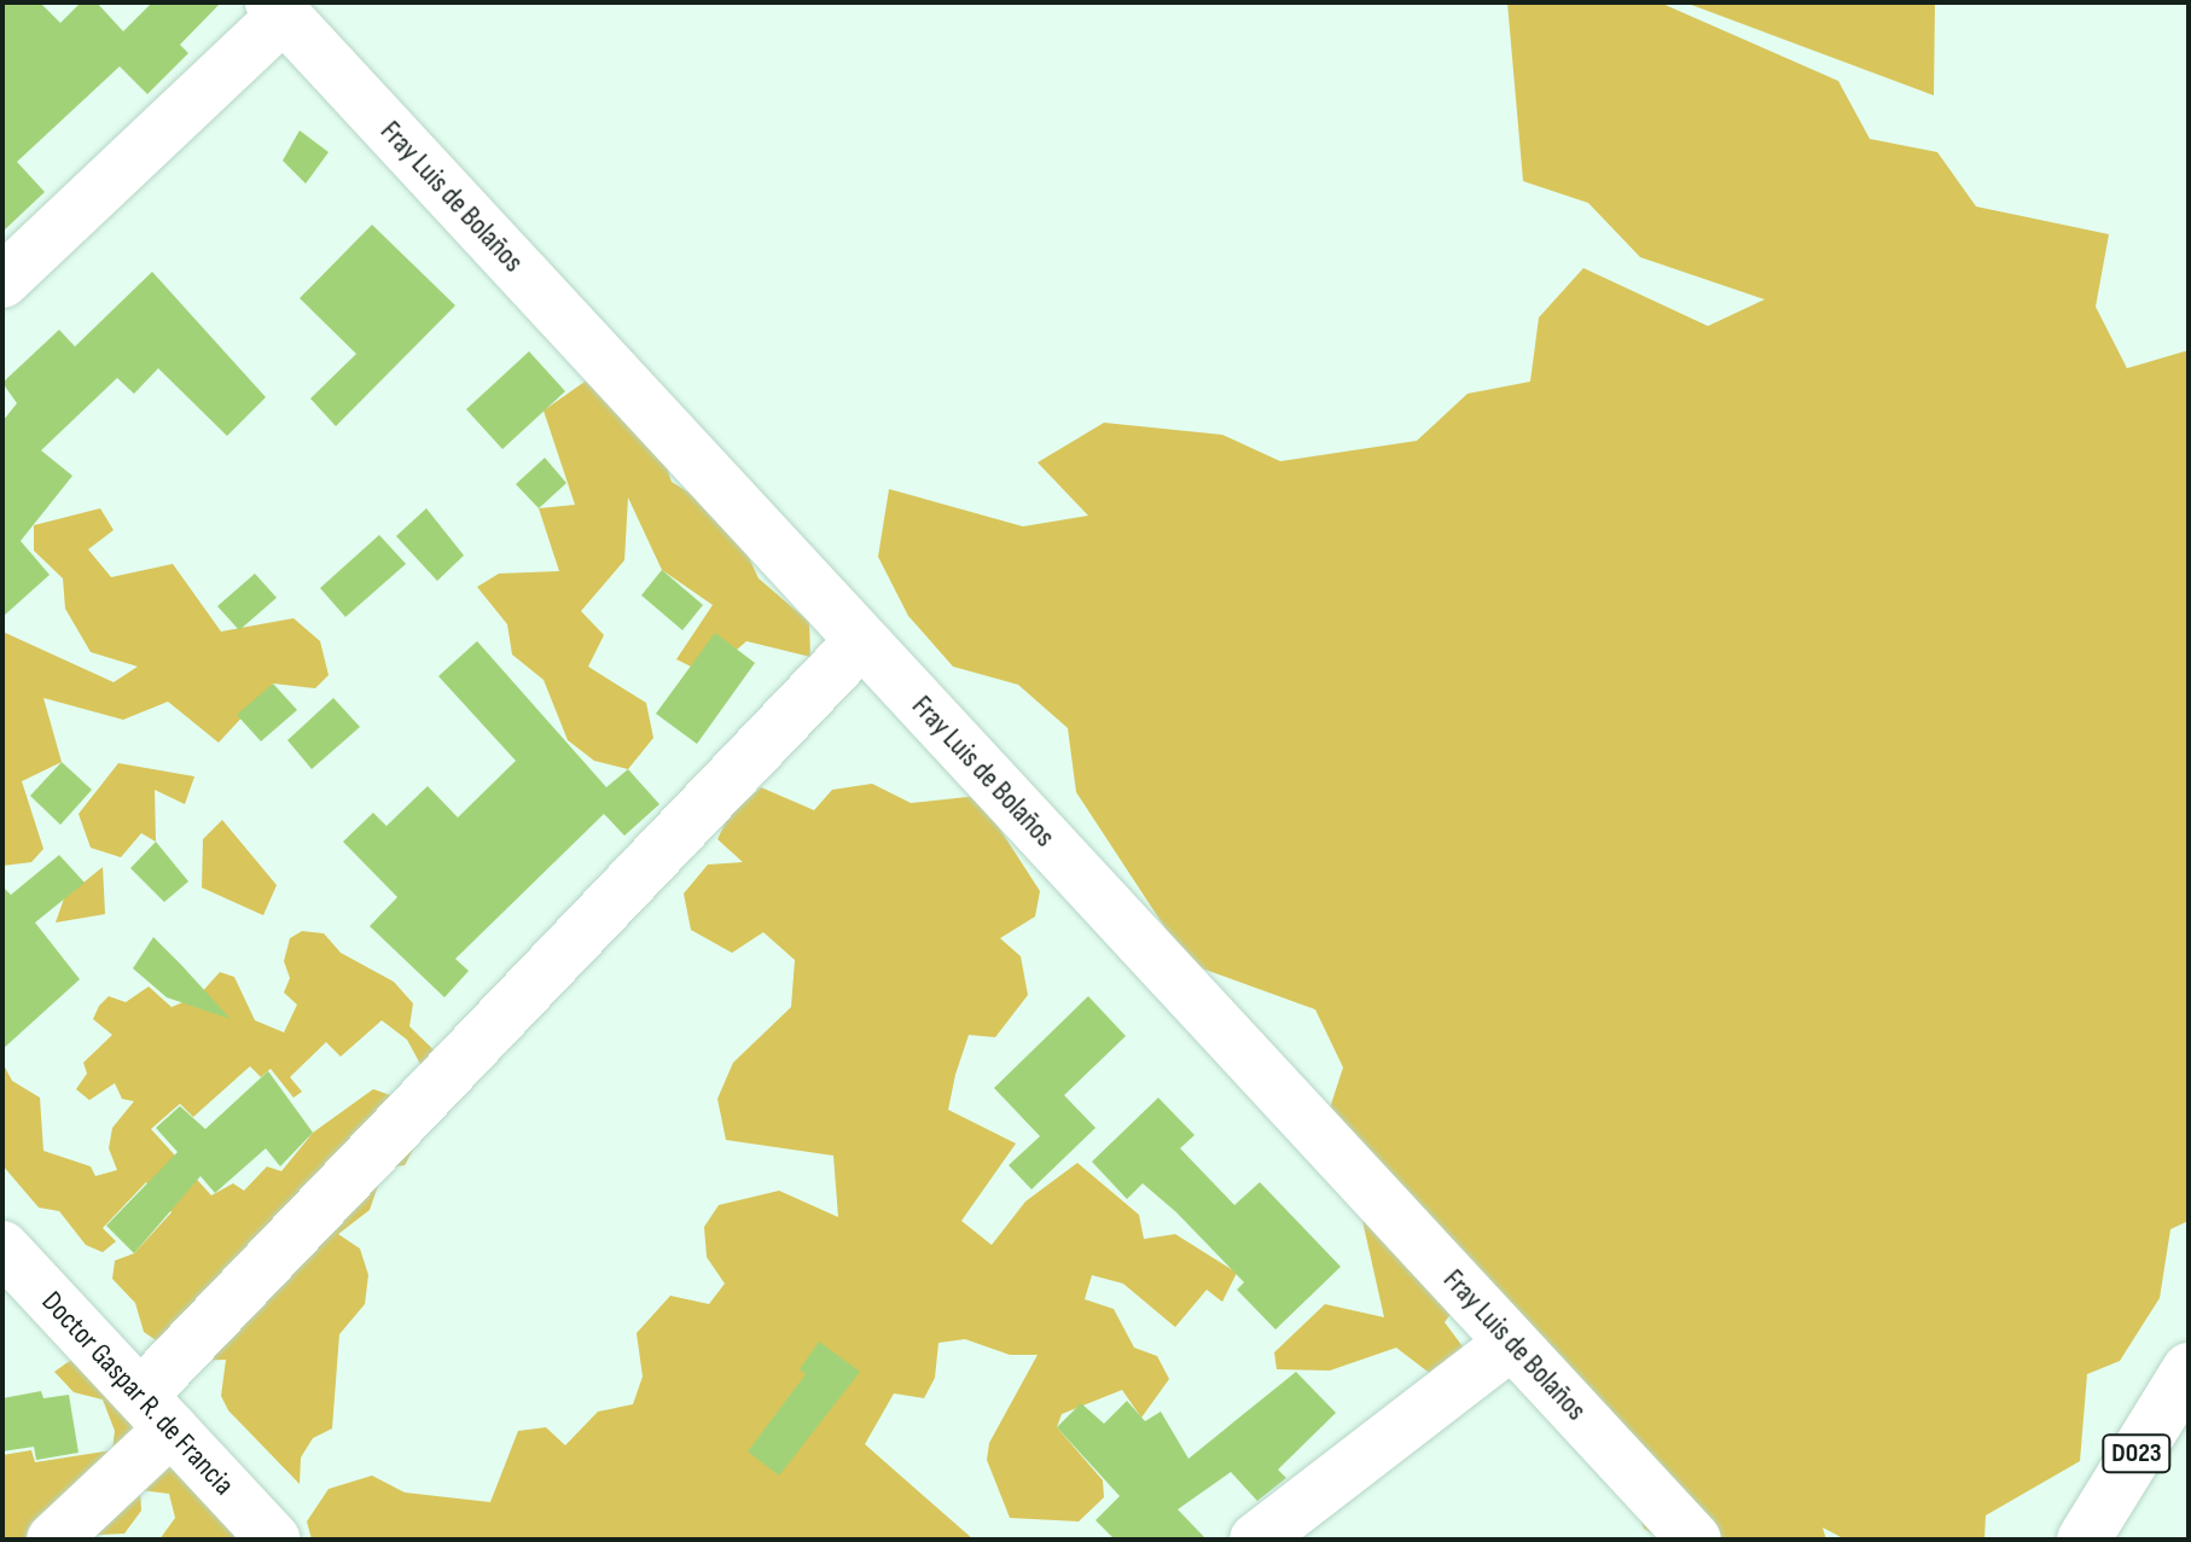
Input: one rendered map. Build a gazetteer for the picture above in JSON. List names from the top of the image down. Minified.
{"streets":{"street":["Fray Luis de Bolaños","Doctor Gaspar R. de Francia","D023"]}}
